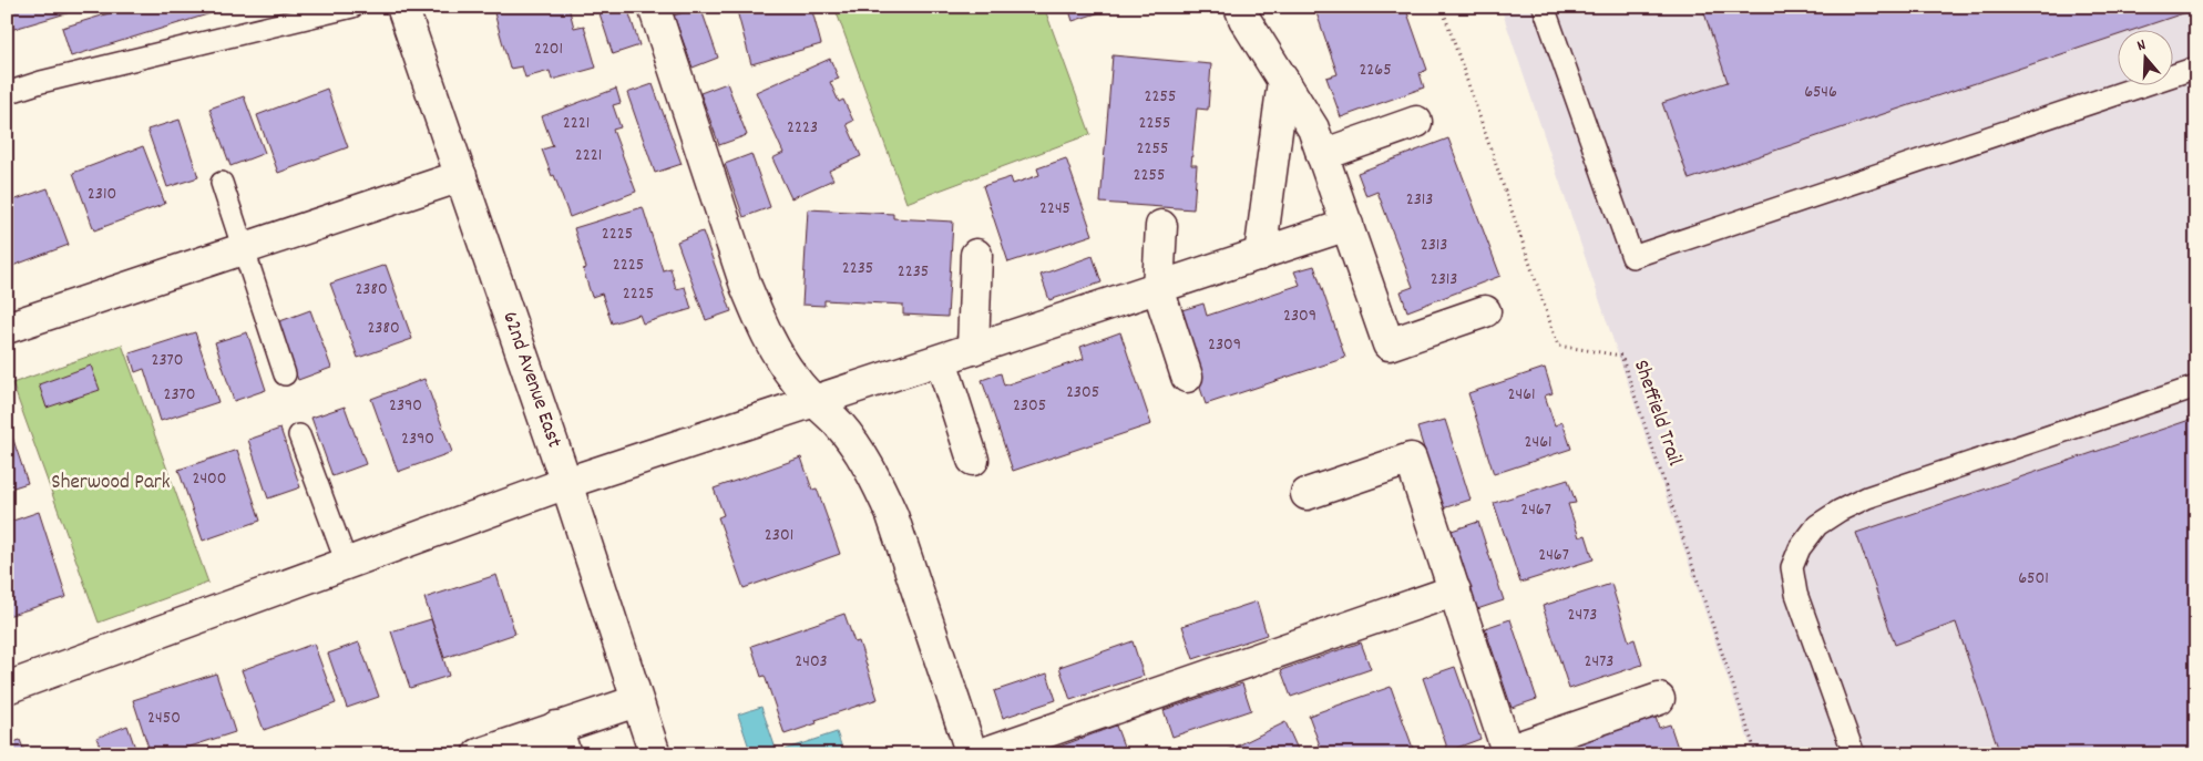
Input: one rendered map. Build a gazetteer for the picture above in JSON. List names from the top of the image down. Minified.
{"streets":{"street":["62nd Avenue East"],"path":["Sheffield Trail"]},"parks":["Sherwood Park"],"house_numbers":["2201","2265","6546","2255","2221","2255","2223","2255","2221","2255","2310","2313","2245","2225","2313","2225","2235","2235","2313","2380","2225","2309","2380","2309","2370","2305","2370","2461","2390","2305","2390","2461","2400","2467","2301","2467","6501","2473","2403","2473","2450"],"north":"top"}
